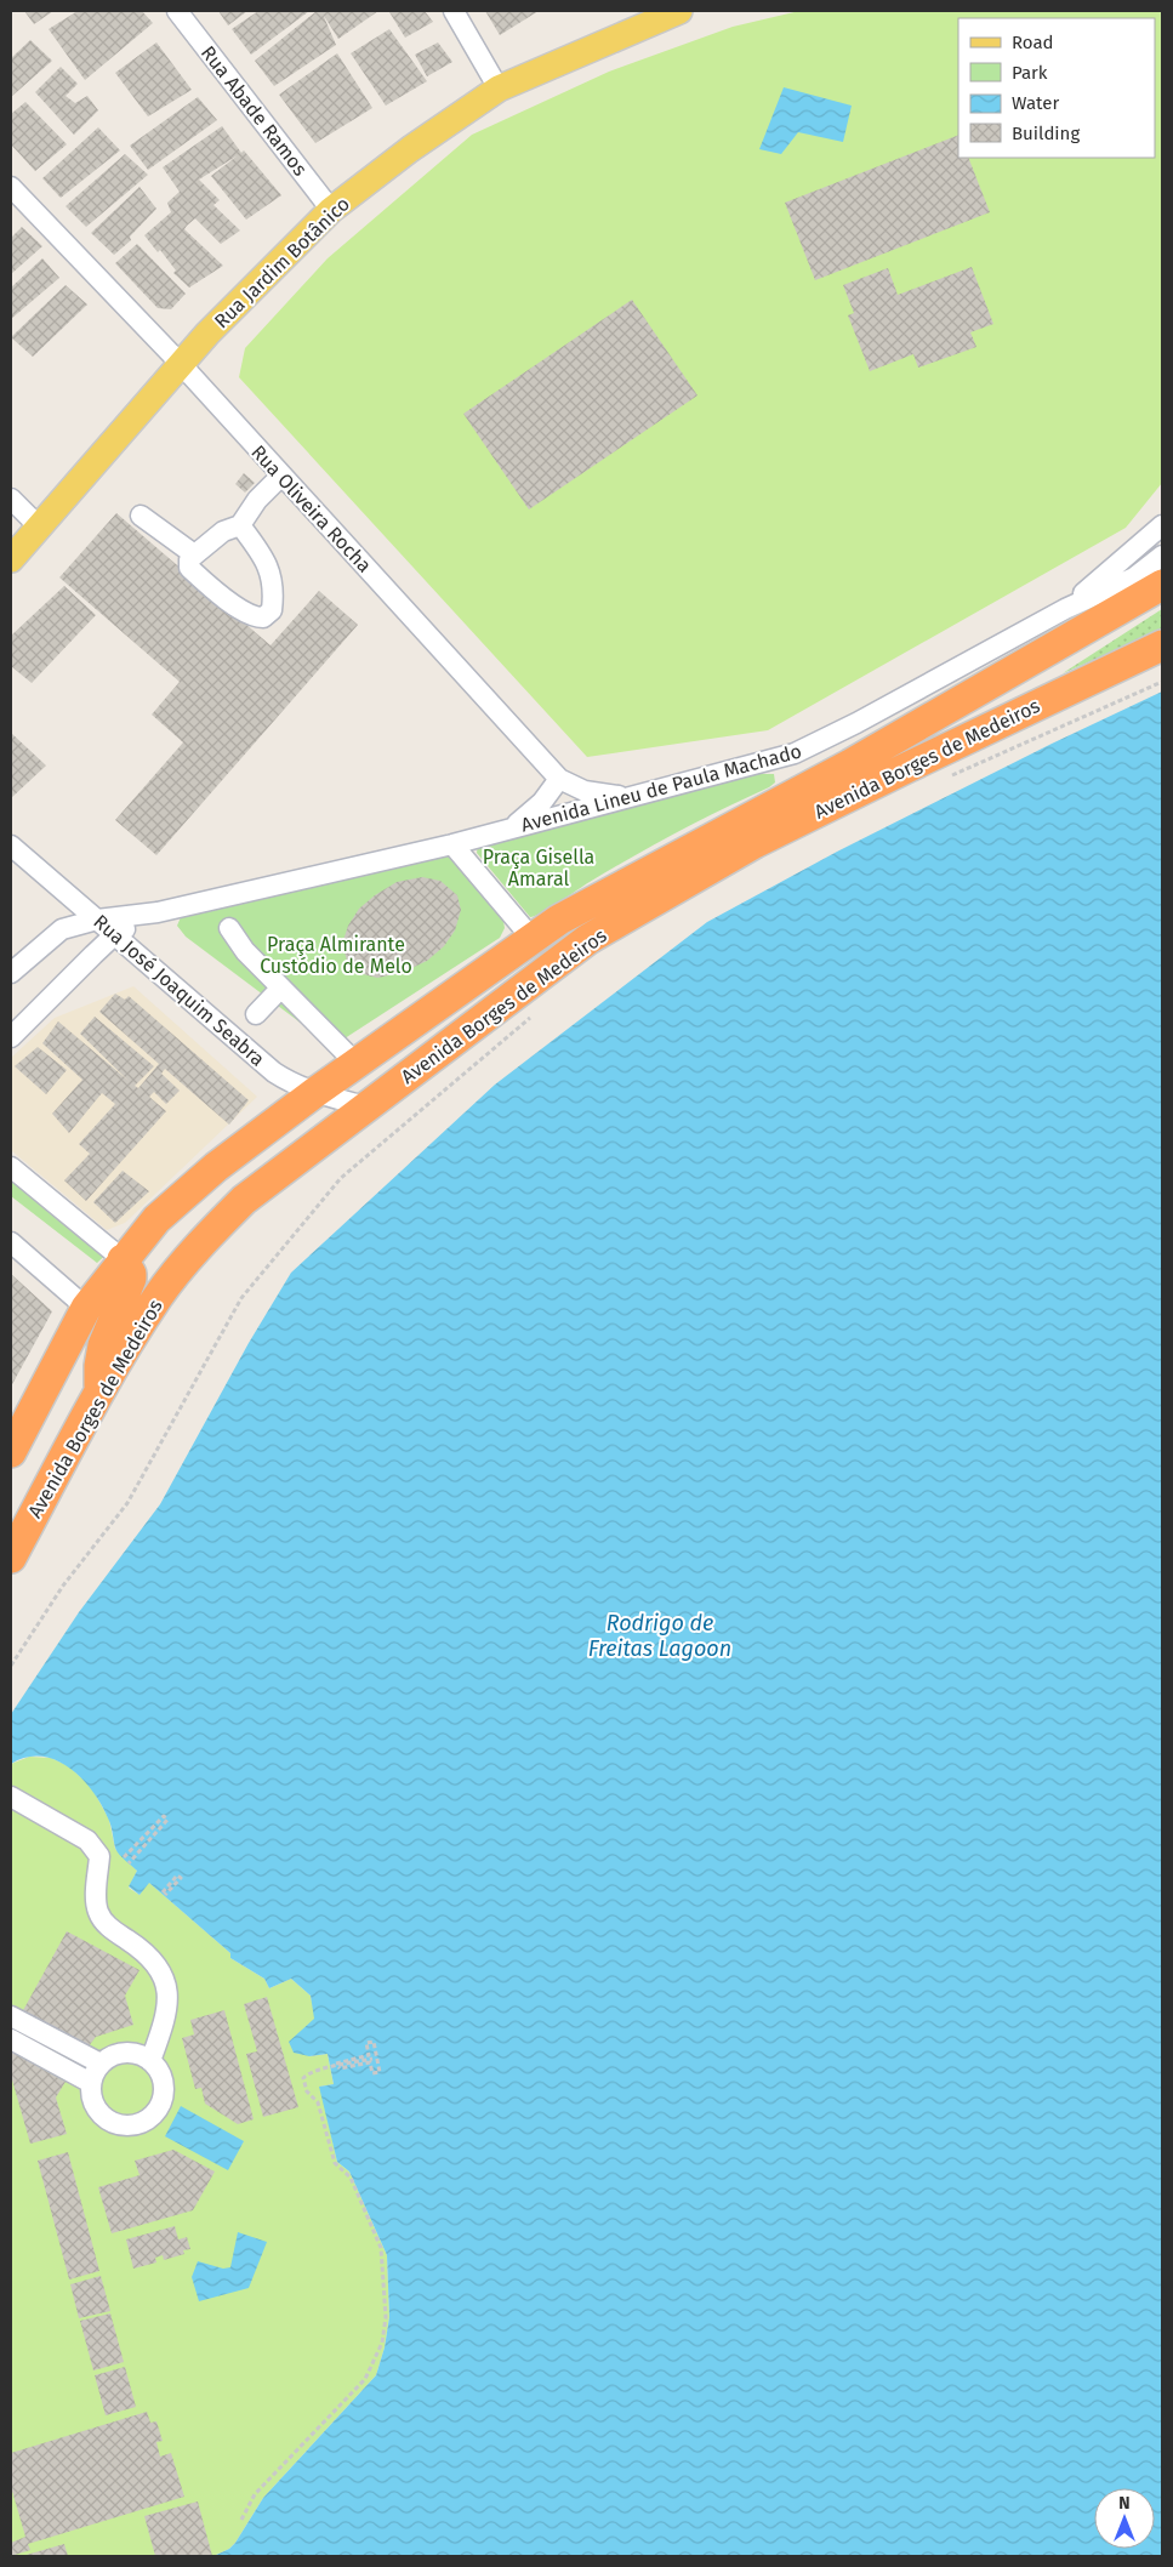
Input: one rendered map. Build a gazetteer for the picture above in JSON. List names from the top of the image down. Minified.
{"streets":{"highway":["Avenida Borges de Medeiros"],"main road":["Rua Jardim Botânico"],"street":["Rua Abade Ramos","Rua Oliveira Rocha","Avenida Lineu de Paula Machado","Rua José Joaquim Seabra"]},"crossings":[["Rua Abade Ramos","Rua Jardim Botânico"],["Rua Jardim Botânico","Rua Oliveira Rocha"],["Rua Oliveira Rocha","Avenida Lineu de Paula Machado"],["Avenida Borges de Medeiros","Rua José Joaquim Seabra"],["Avenida Lineu de Paula Machado","Rua José Joaquim Seabra"]],"water":["Rodrigo de Freitas Lagoon"],"parks":["Praça Gisella Amaral","Praça Almirante Custódio de Melo"],"legend":["Road","Park","Water","Building"],"north":"top"}
